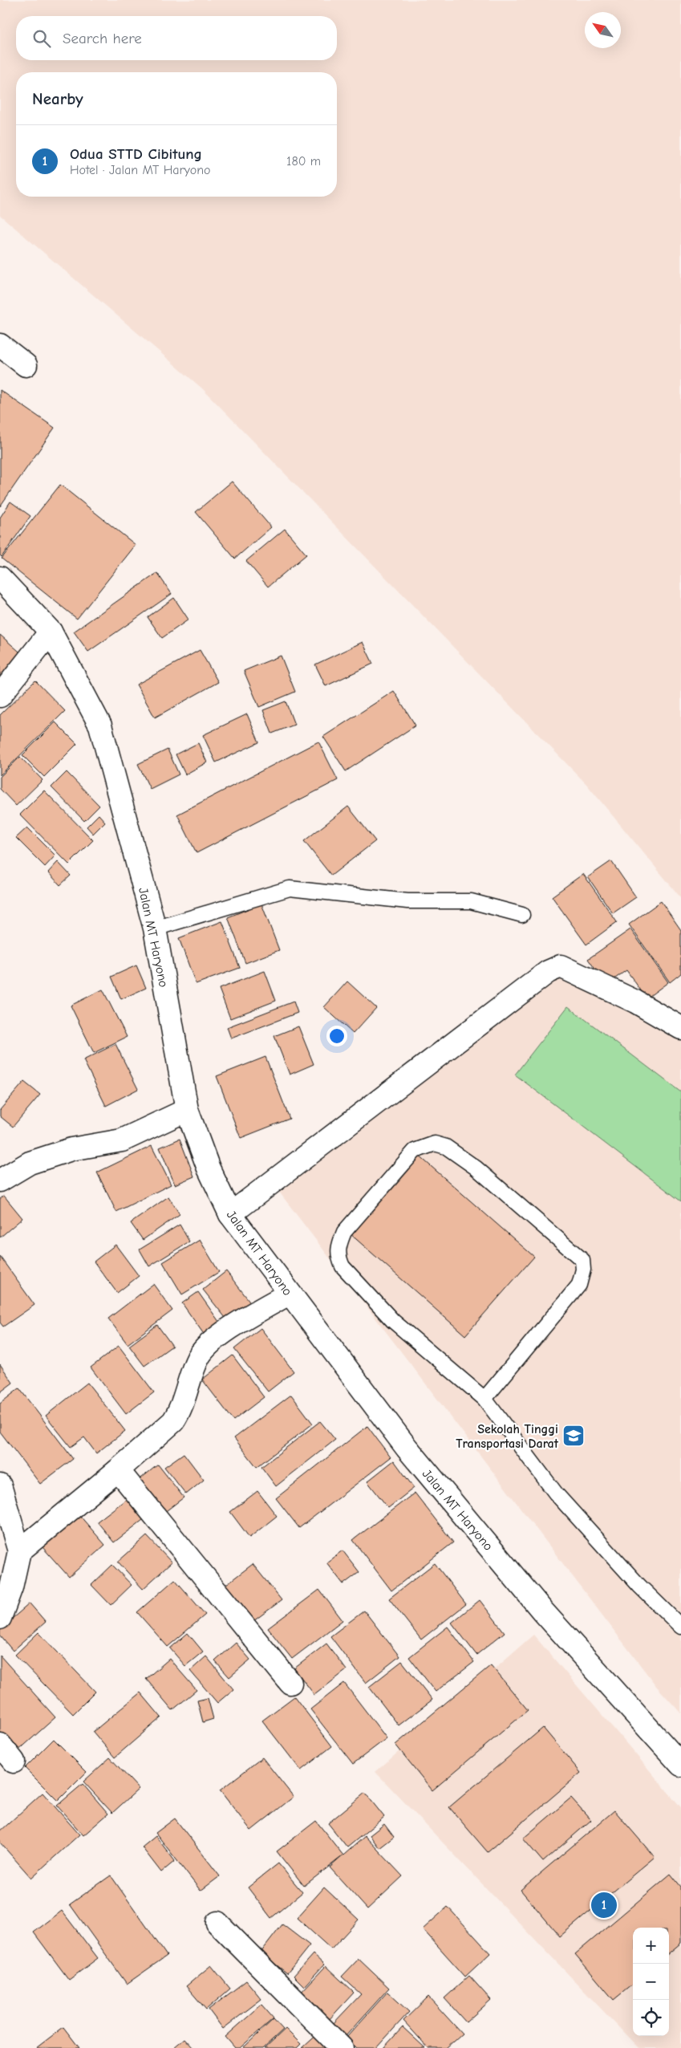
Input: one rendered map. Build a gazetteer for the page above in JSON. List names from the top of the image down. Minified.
{"streets":{"street":["Jalan MT Haryono"]},"places":{"school or university":["Sekolah Tinggi Transportasi Darat"]},"north":"top left","page":{"search":"Search here","heading":"Nearby","list":[{"mark":"1","name":"Odua STTD Cibitung","note":"Hotel · Jalan MT Haryono","value":"180 m"}],"pins":"1","map_buttons":["+","−"]}}
